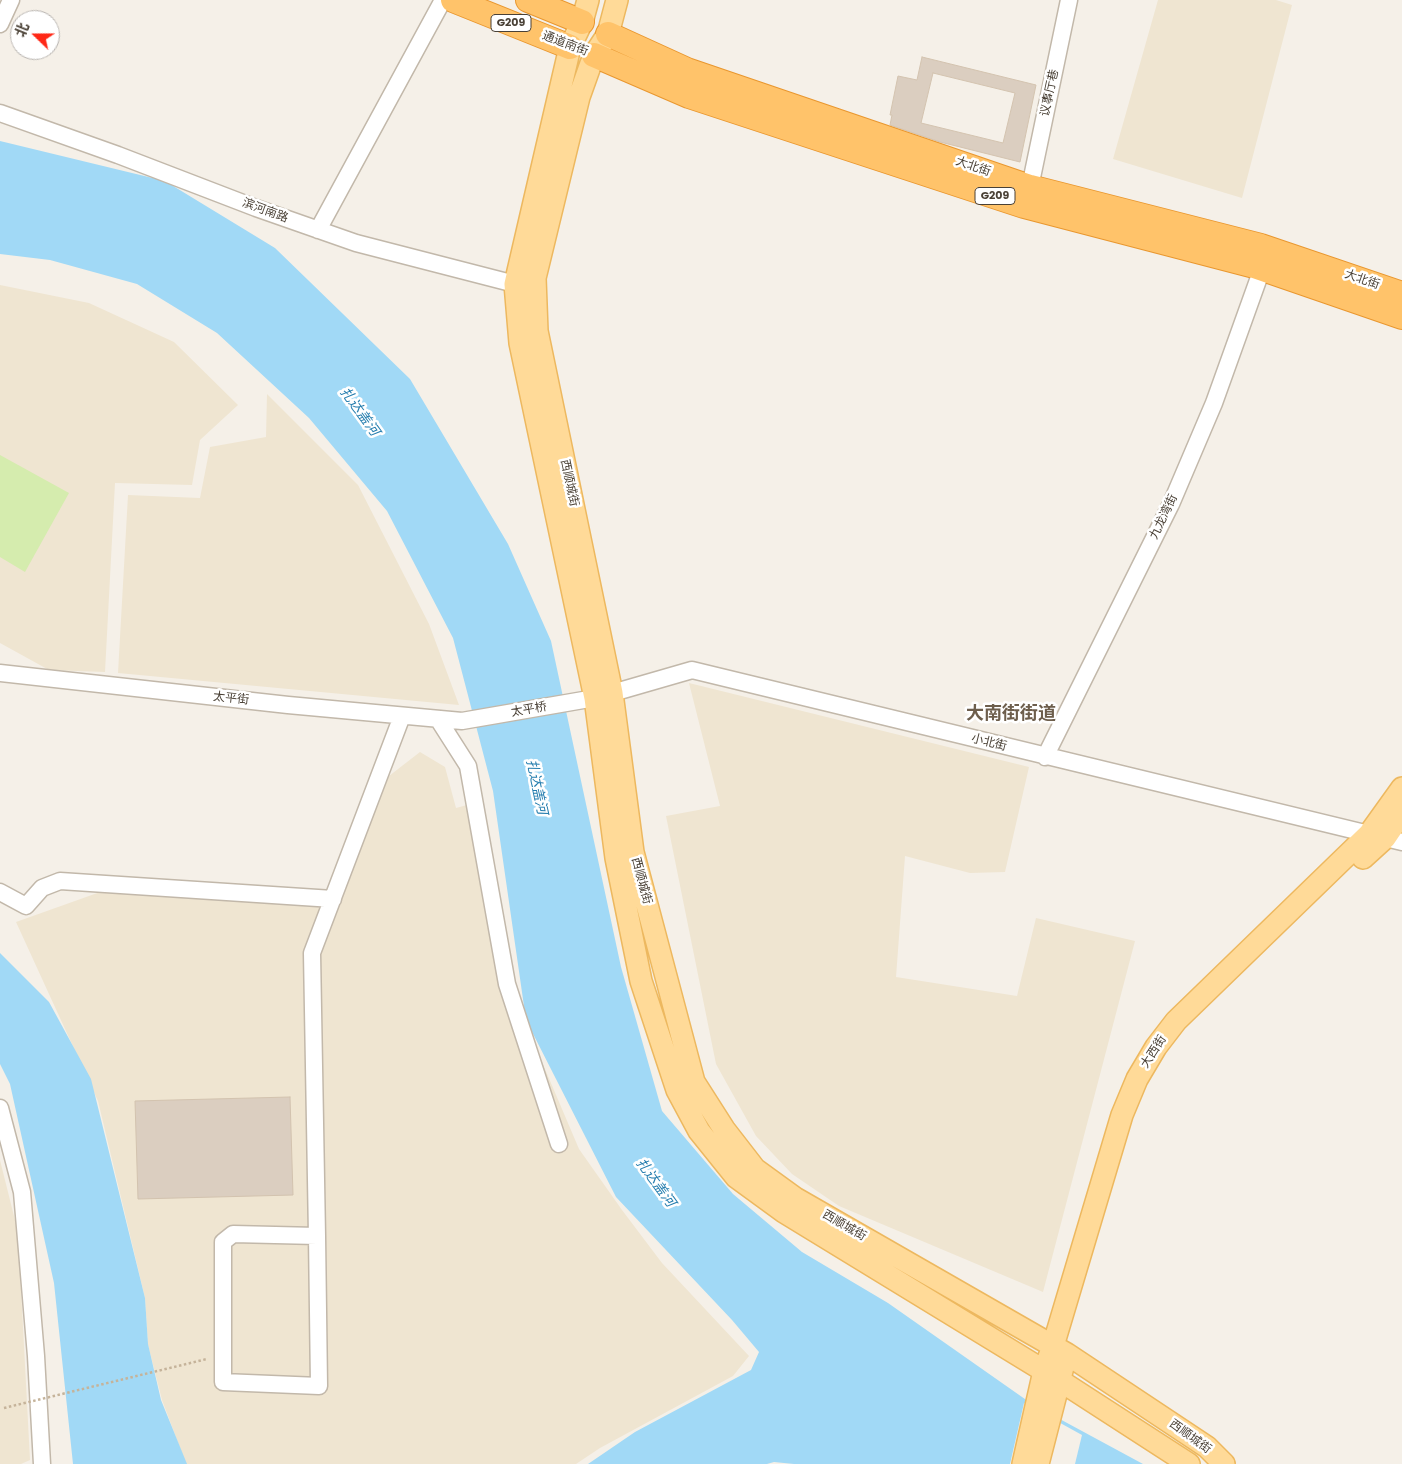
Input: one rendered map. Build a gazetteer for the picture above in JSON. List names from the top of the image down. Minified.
{"streets":{"highway":["G209","通道南街","大北街"],"main road":["西顺城街","大西街"],"street":["议事厅巷","滨河南路","九龙湾街","太平街","太平桥","小北街"]},"crossings":[["G209","大北街"],["G209","西顺城街"],["通道南街","大北街"],["通道南街","西顺城街"],["议事厅巷","大北街"],["大北街","西顺城街"],["大北街","九龙湾街"],["滨河南路","西顺城街"],["西顺城街","太平桥"],["西顺城街","小北街"],["西顺城街","大西街"],["九龙湾街","小北街"],["太平街","太平桥"],["太平桥","小北街"],["小北街","大西街"]],"districts":["大南街街道"],"water":["扎达盖河"],"north":"left"}
